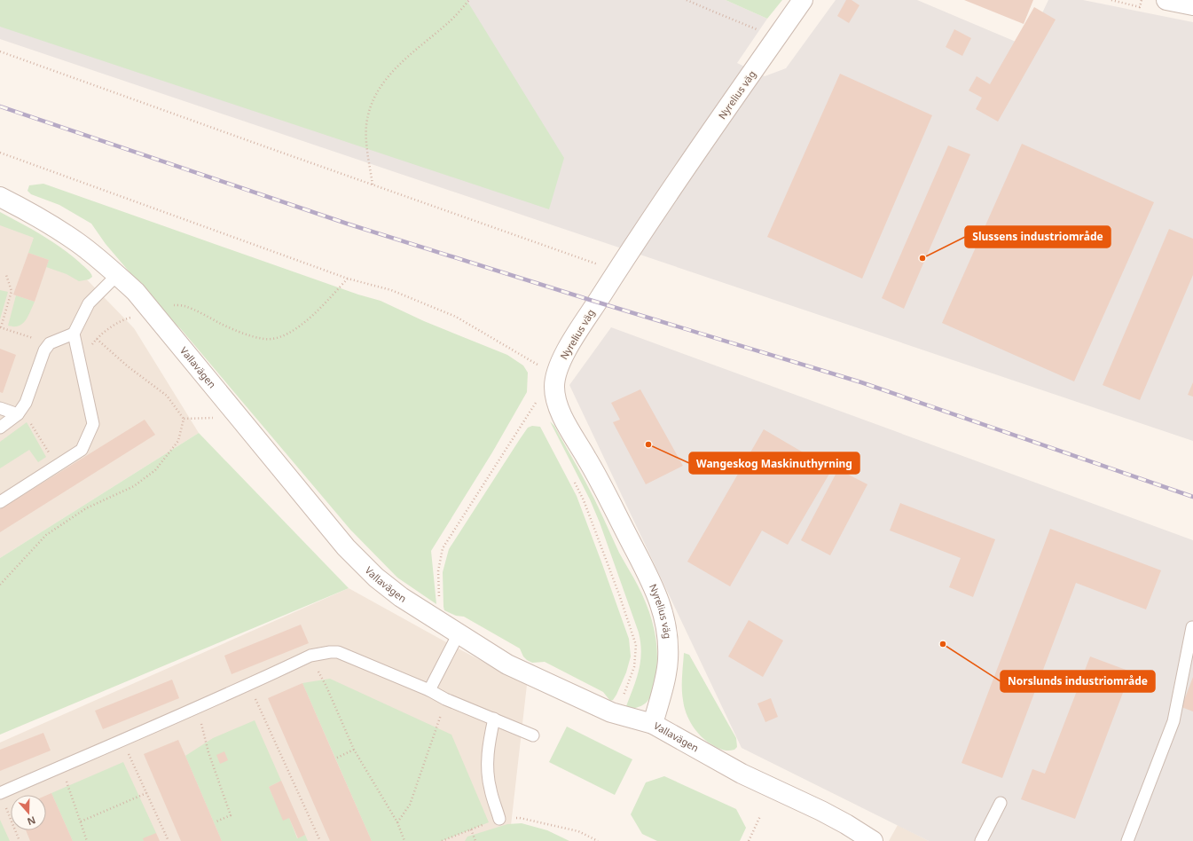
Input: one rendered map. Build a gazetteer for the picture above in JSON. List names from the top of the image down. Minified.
{"streets":{"street":["Nyrelius väg","Vallavägen"]},"crossings":[["Nyrelius väg","Vallavägen"]],"places":["Slussens industriområde","Wangeskog Maskinuthyrning","Norslunds industriområde"],"north":"bottom"}
